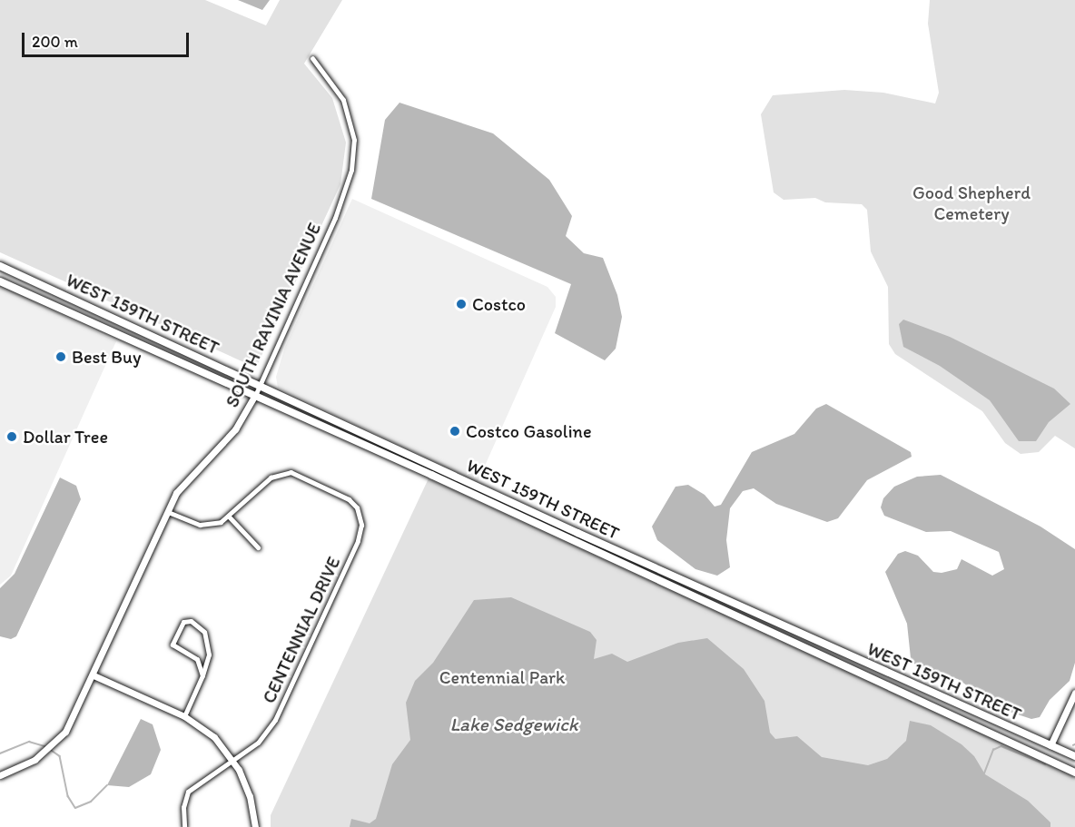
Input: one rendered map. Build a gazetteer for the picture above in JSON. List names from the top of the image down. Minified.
{"streets":{"main road":["WEST 159TH STREET"],"street":["SOUTH RAVINIA AVENUE","CENTENNIAL DRIVE"]},"crossings":[["WEST 159TH STREET","SOUTH RAVINIA AVENUE"]],"water":["Lake Sedgewick"],"parks":["Good Shepherd Cemetery","Centennial Park"],"places":["Costco","Best Buy","Costco Gasoline","Dollar Tree"],"scale_bar":"200 m"}
